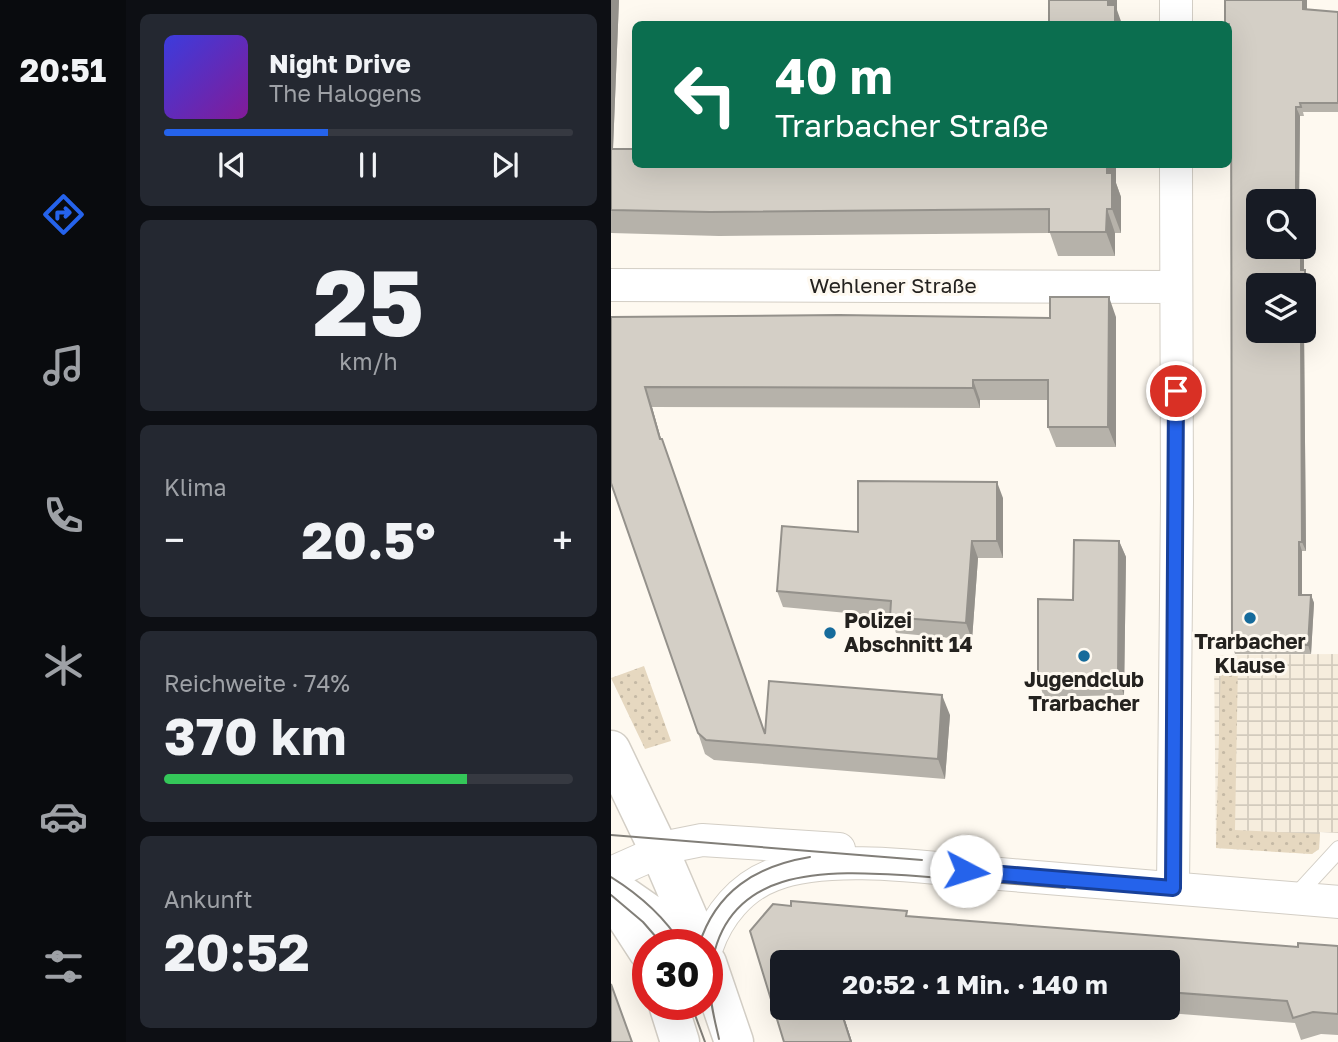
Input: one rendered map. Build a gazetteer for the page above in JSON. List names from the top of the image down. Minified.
{"streets":{"street":["Wehlener Straße"]},"places":["Trarbacher Klause","Polizei Abschnitt 14","Jugendclub Trarbacher"],"page":{"tabs":"20:51","turn":["40 m","Trarbacher Straße"],"song":["Night Drive","The Halogens"],"tile":[["25","km/h"],"Klima",["Reichweite · 74%","370 km"],["Ankunft","20:52"]],"heat":["−","20.5°","+"],"limit":"30","trip":"20:52 · 1 Min. · 140 m"}}
